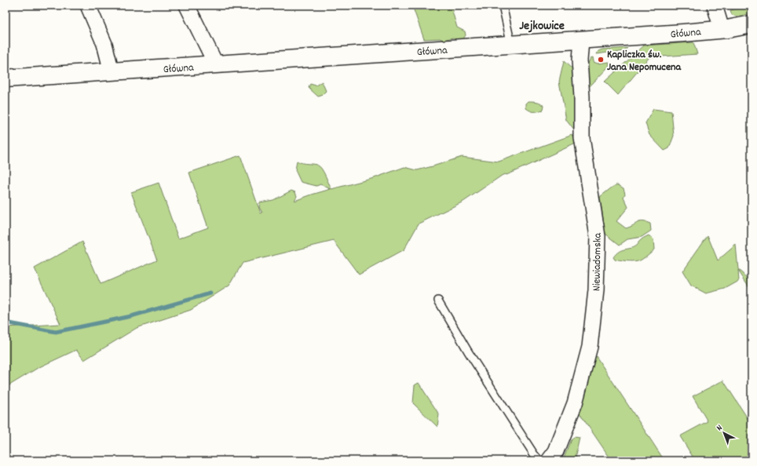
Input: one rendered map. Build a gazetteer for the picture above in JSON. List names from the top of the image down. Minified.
{"streets":{"street":["Główna","Niewiadomska"]},"crossings":[["Główna","Niewiadomska"]],"districts":["Jejkowice"],"places":["Kapliczka św. Jana Nepomucena"],"north":"top left"}
